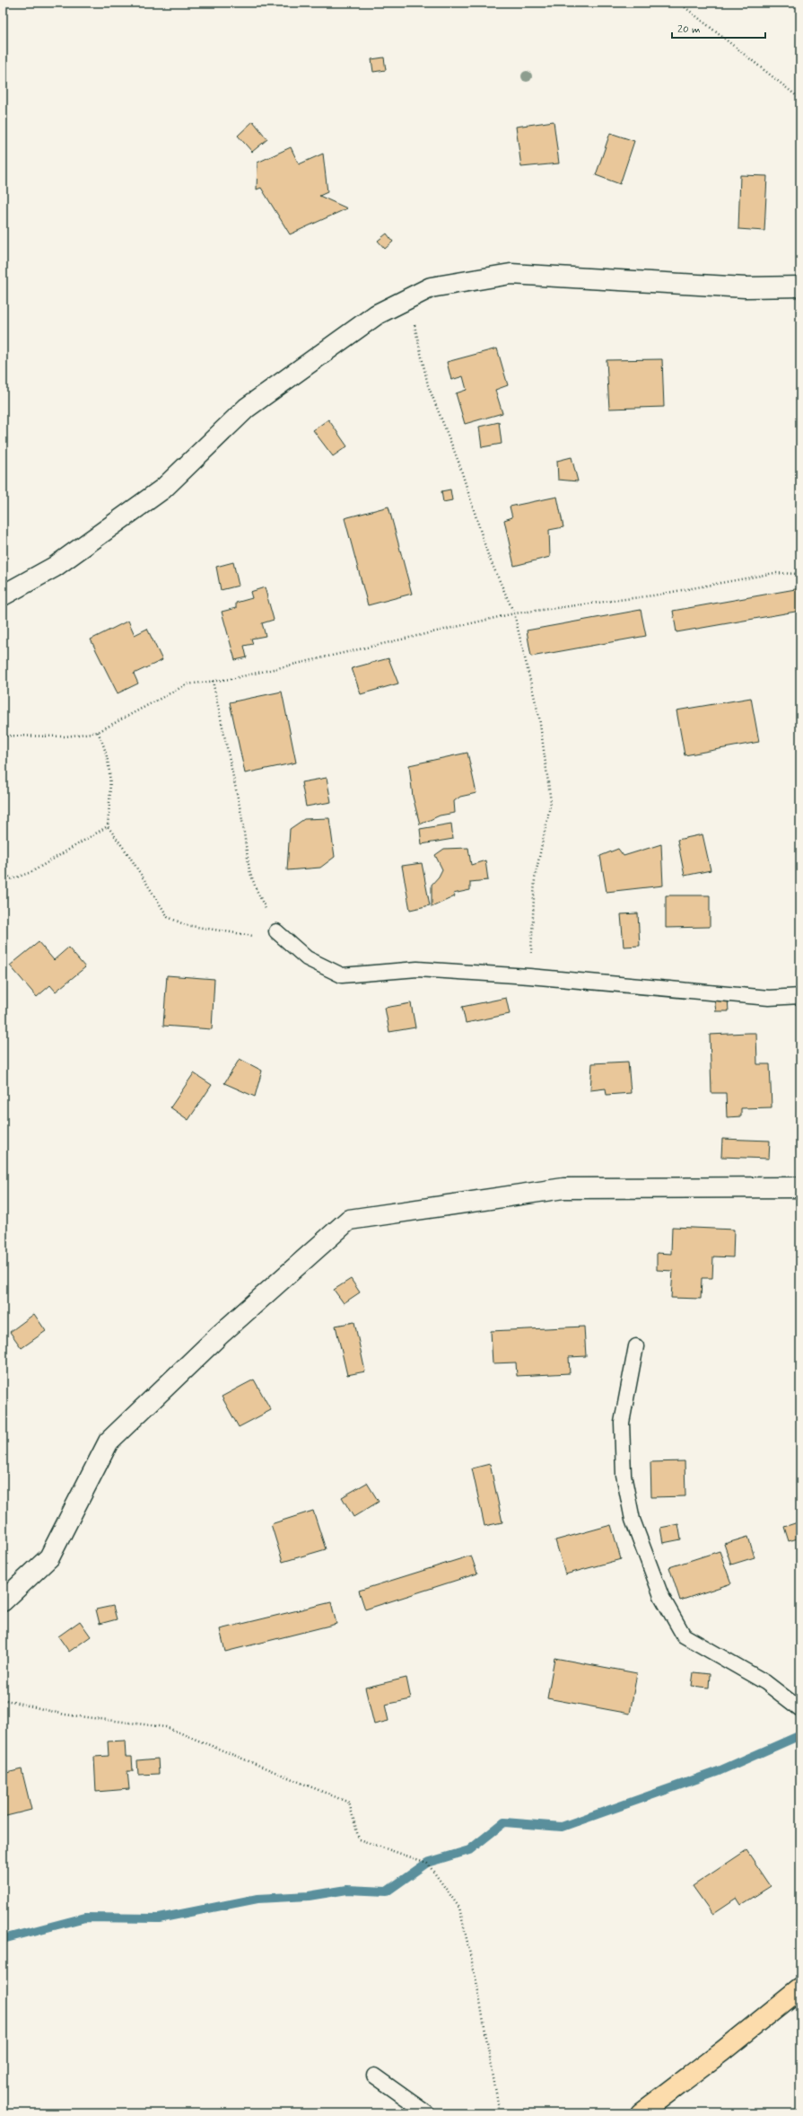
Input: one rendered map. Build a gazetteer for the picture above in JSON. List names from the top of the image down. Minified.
{"scale_bar":"20 m"}
